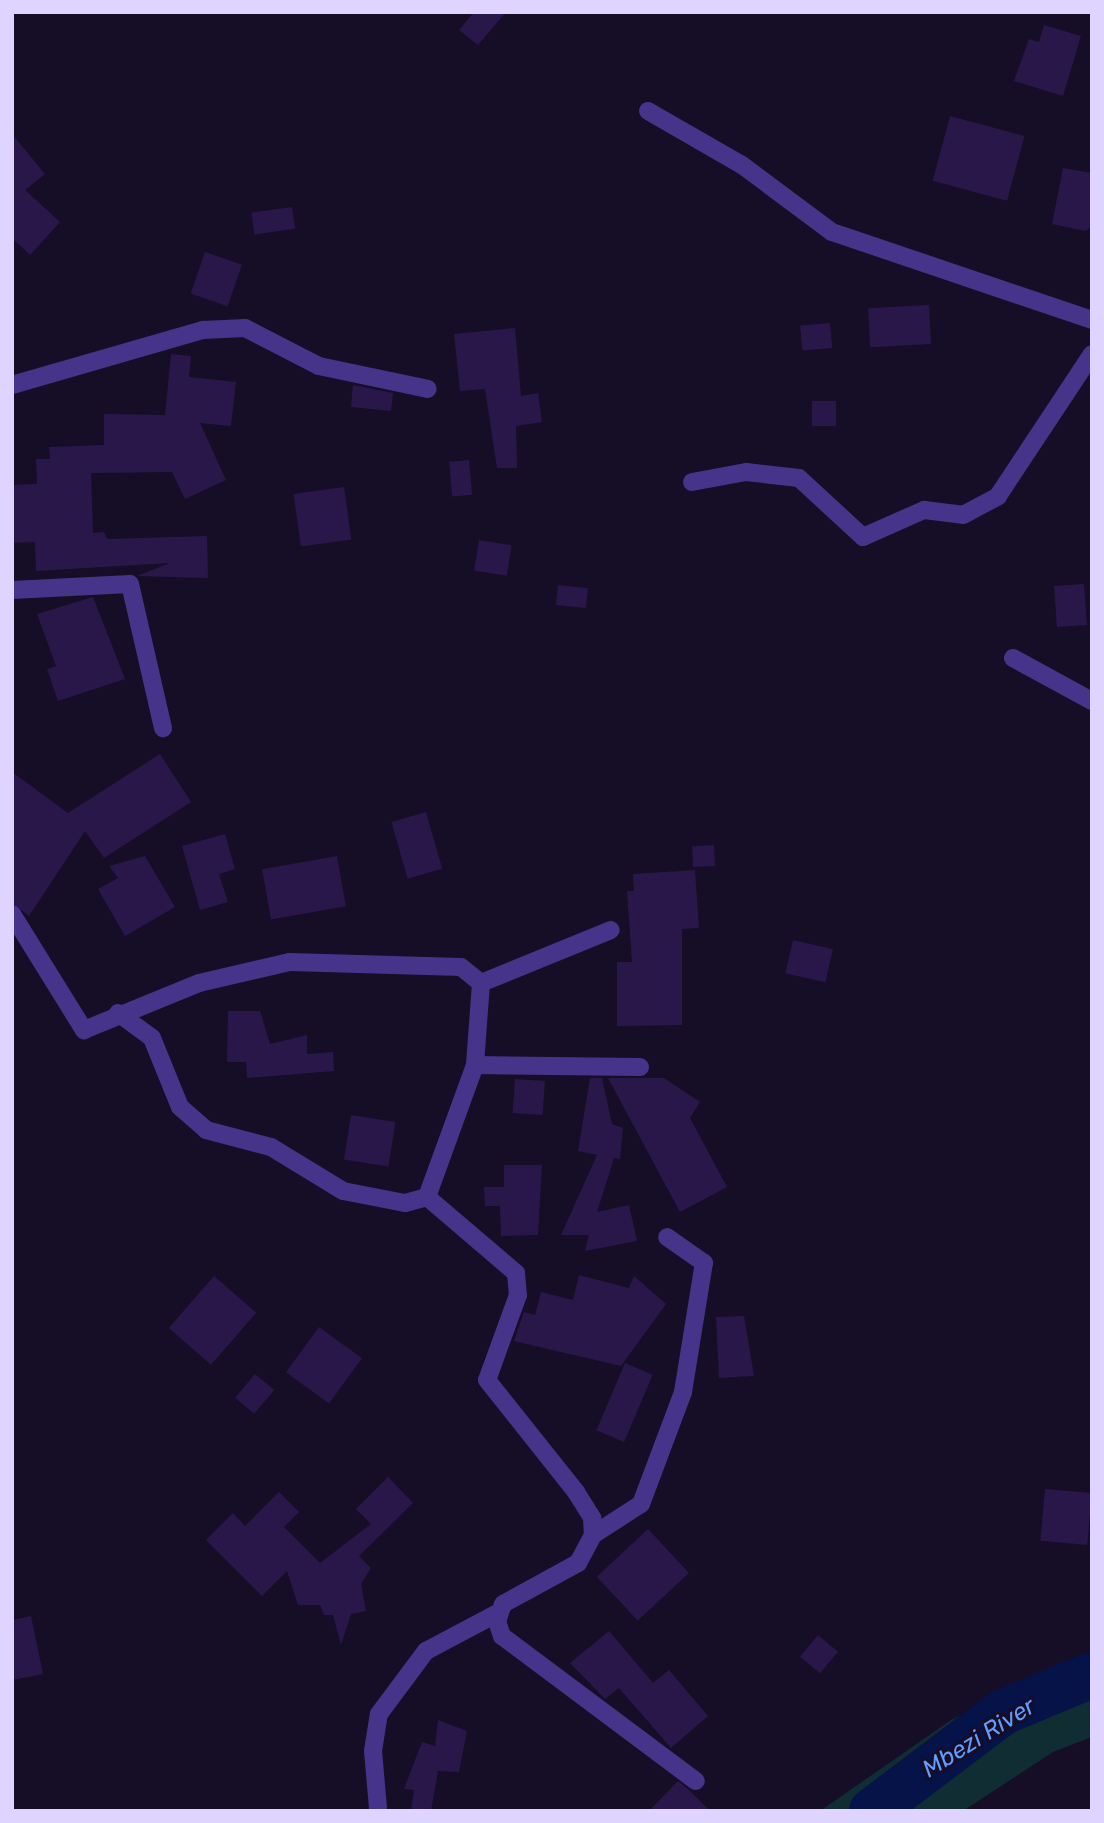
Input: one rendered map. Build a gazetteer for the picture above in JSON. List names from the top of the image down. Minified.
{"water":["Mbezi River"]}
